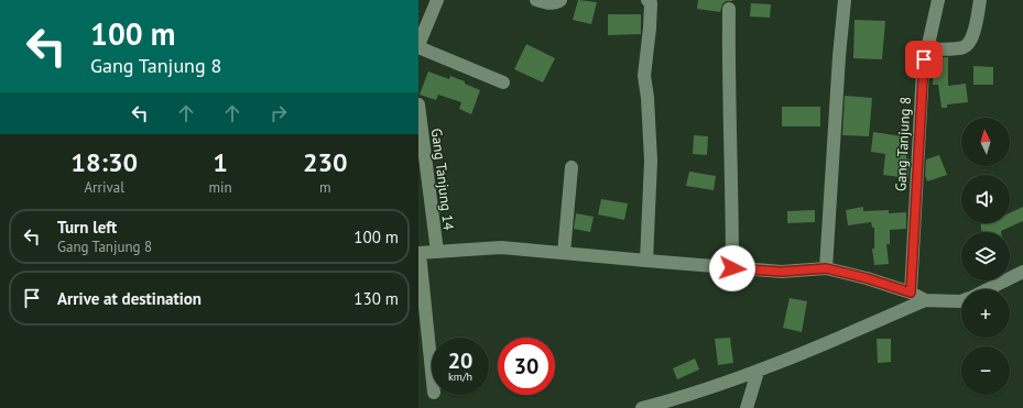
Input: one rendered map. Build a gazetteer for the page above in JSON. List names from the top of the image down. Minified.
{"streets":{"street":["Gang Tanjung 8","Gang Tanjung 14"]},"north":"top","page":{"turn":["100 m","Gang Tanjung 8"],"map_buttons":["+","−"],"eta":["18:30","Arrival","1","min","230","m"],"list":[{"name":"Turn left","note":"Gang Tanjung 8","value":"100 m"},{"name":"Arrive at destination","value":"130 m"}],"speed":"20 km/h","limit":"30"}}
